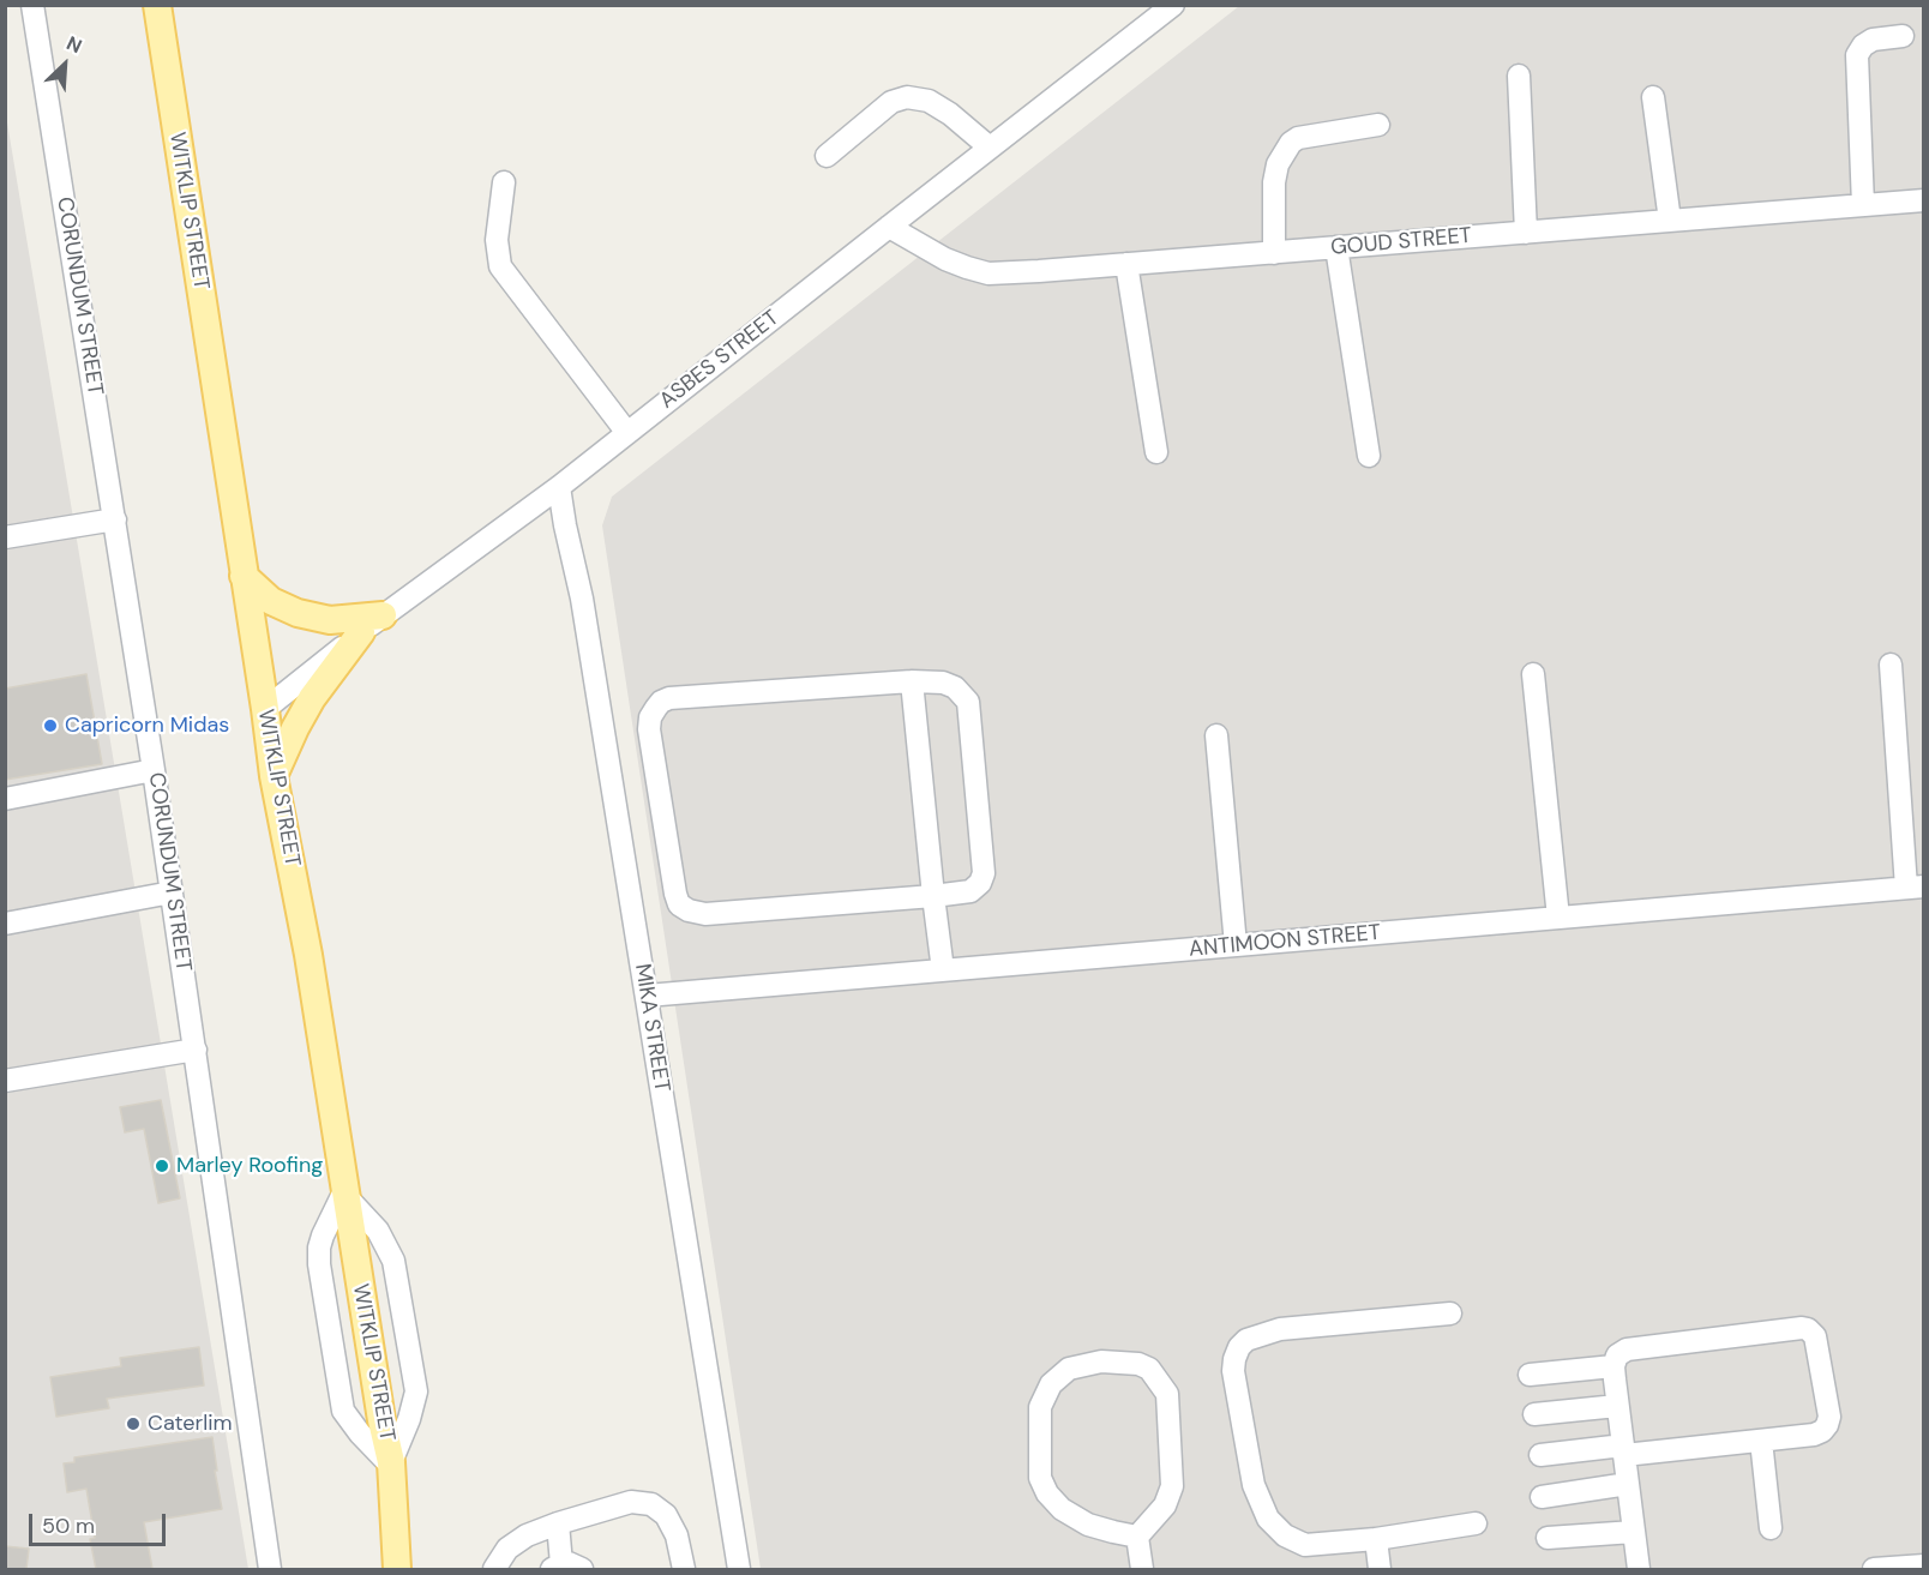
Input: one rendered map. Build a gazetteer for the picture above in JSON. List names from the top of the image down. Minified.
{"streets":{"main road":["WITKLIP STREET"],"street":["GOUD STREET","CORUNDUM STREET","ASBES STREET","ANTIMOON STREET","MIKA STREET"]},"crossings":[["WITKLIP STREET","ASBES STREET"],["GOUD STREET","ASBES STREET"],["ASBES STREET","MIKA STREET"],["ANTIMOON STREET","MIKA STREET"]],"places":["Capricorn Midas","Marley Roofing","Caterlim"],"scale_bar":"50 m","north":"top right"}
